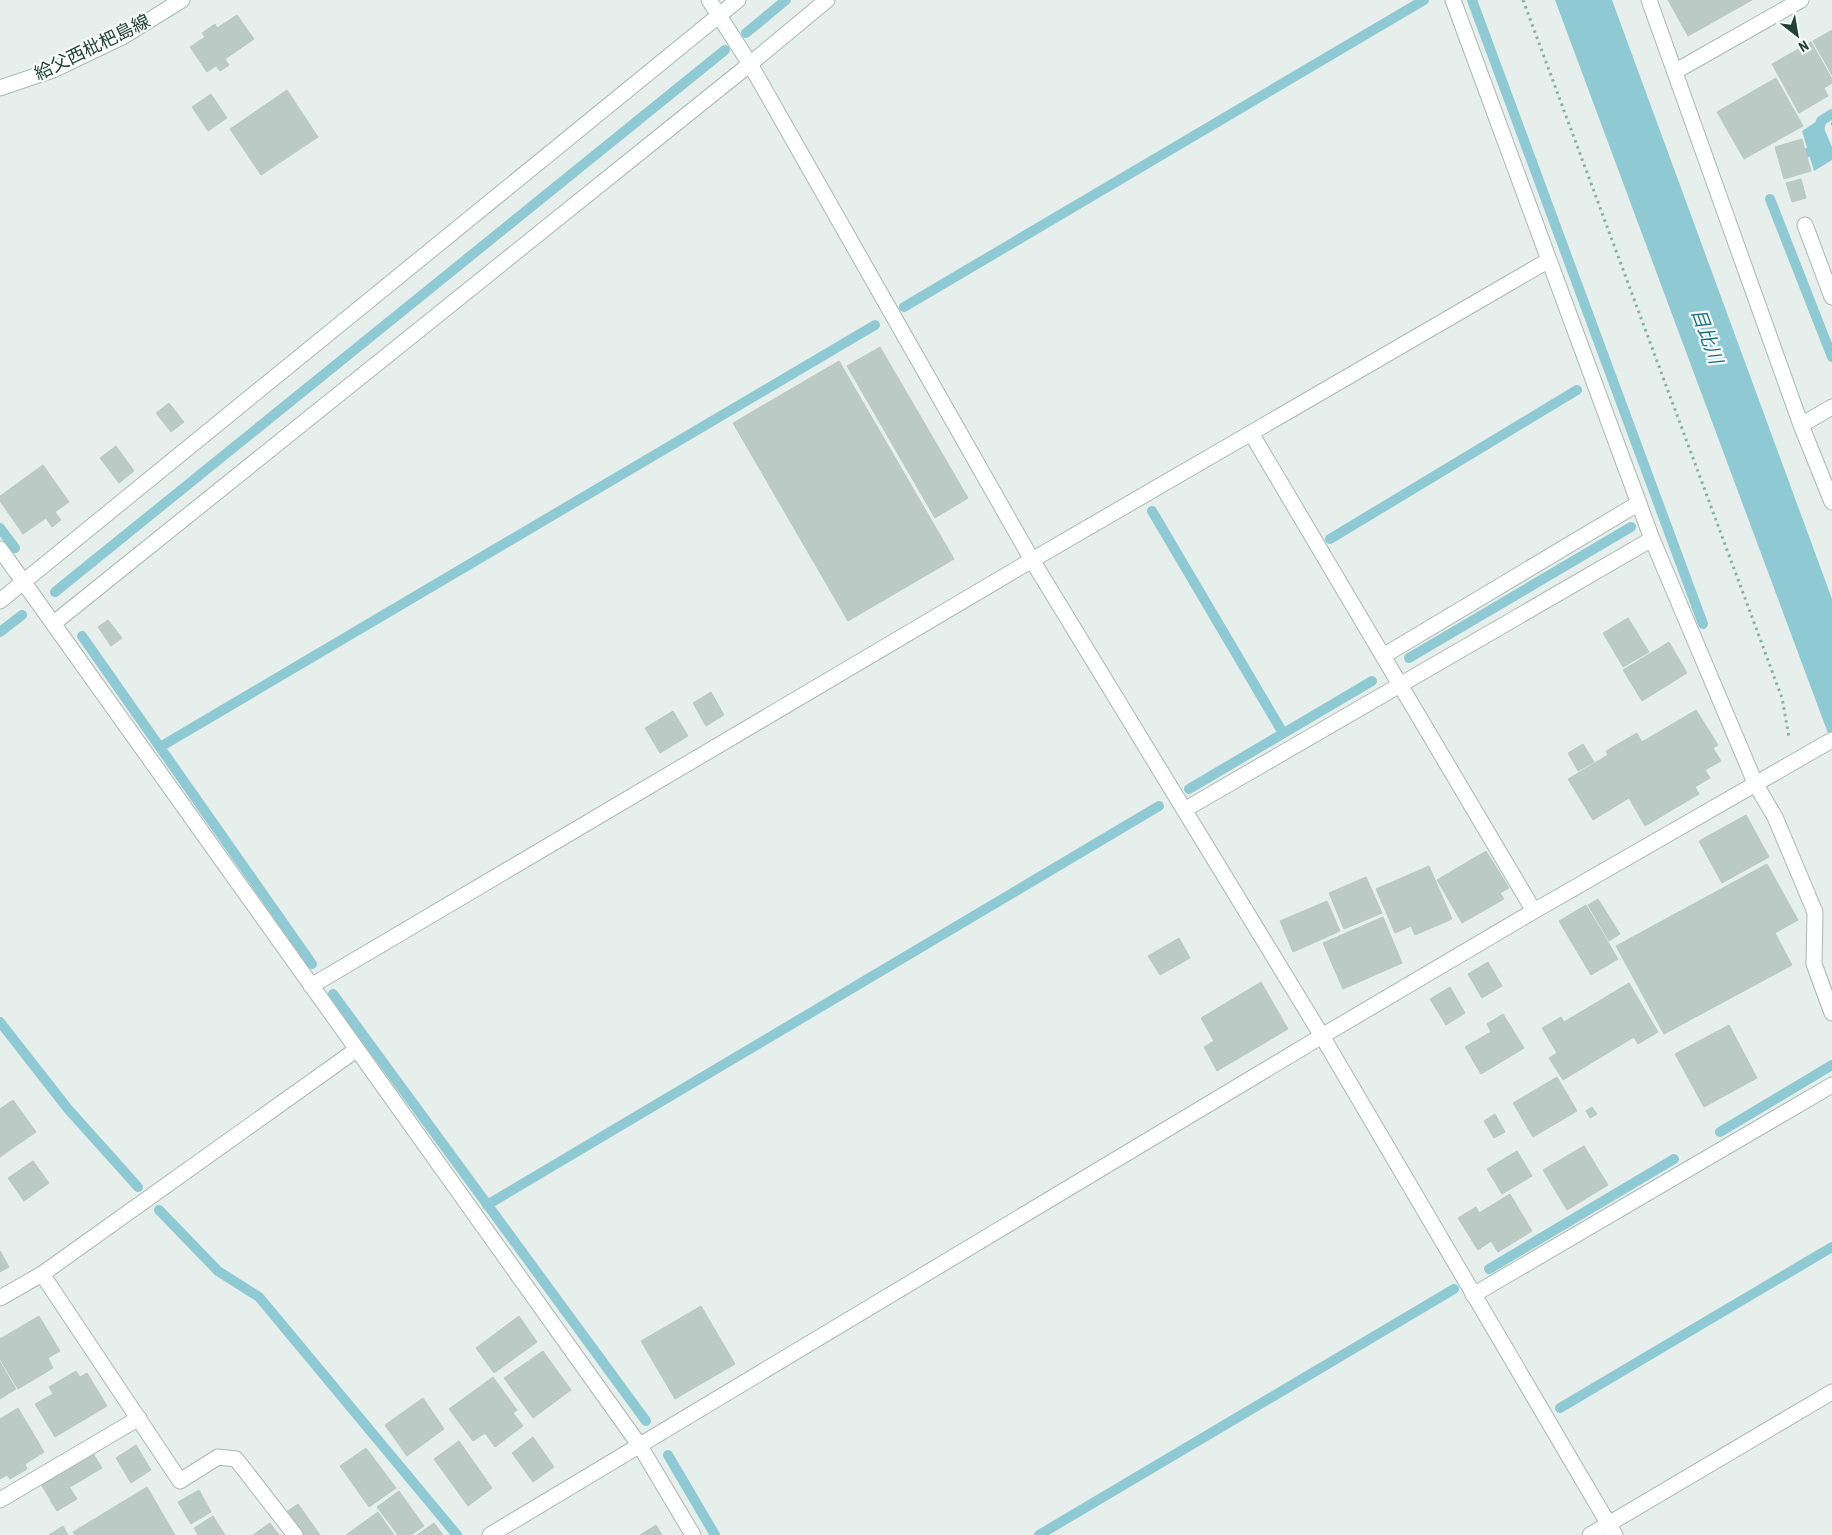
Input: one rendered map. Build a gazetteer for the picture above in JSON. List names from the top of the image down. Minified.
{"streets":{"street":["給父西枇杷島線"]},"water":["目比川"],"north":"bottom right"}
